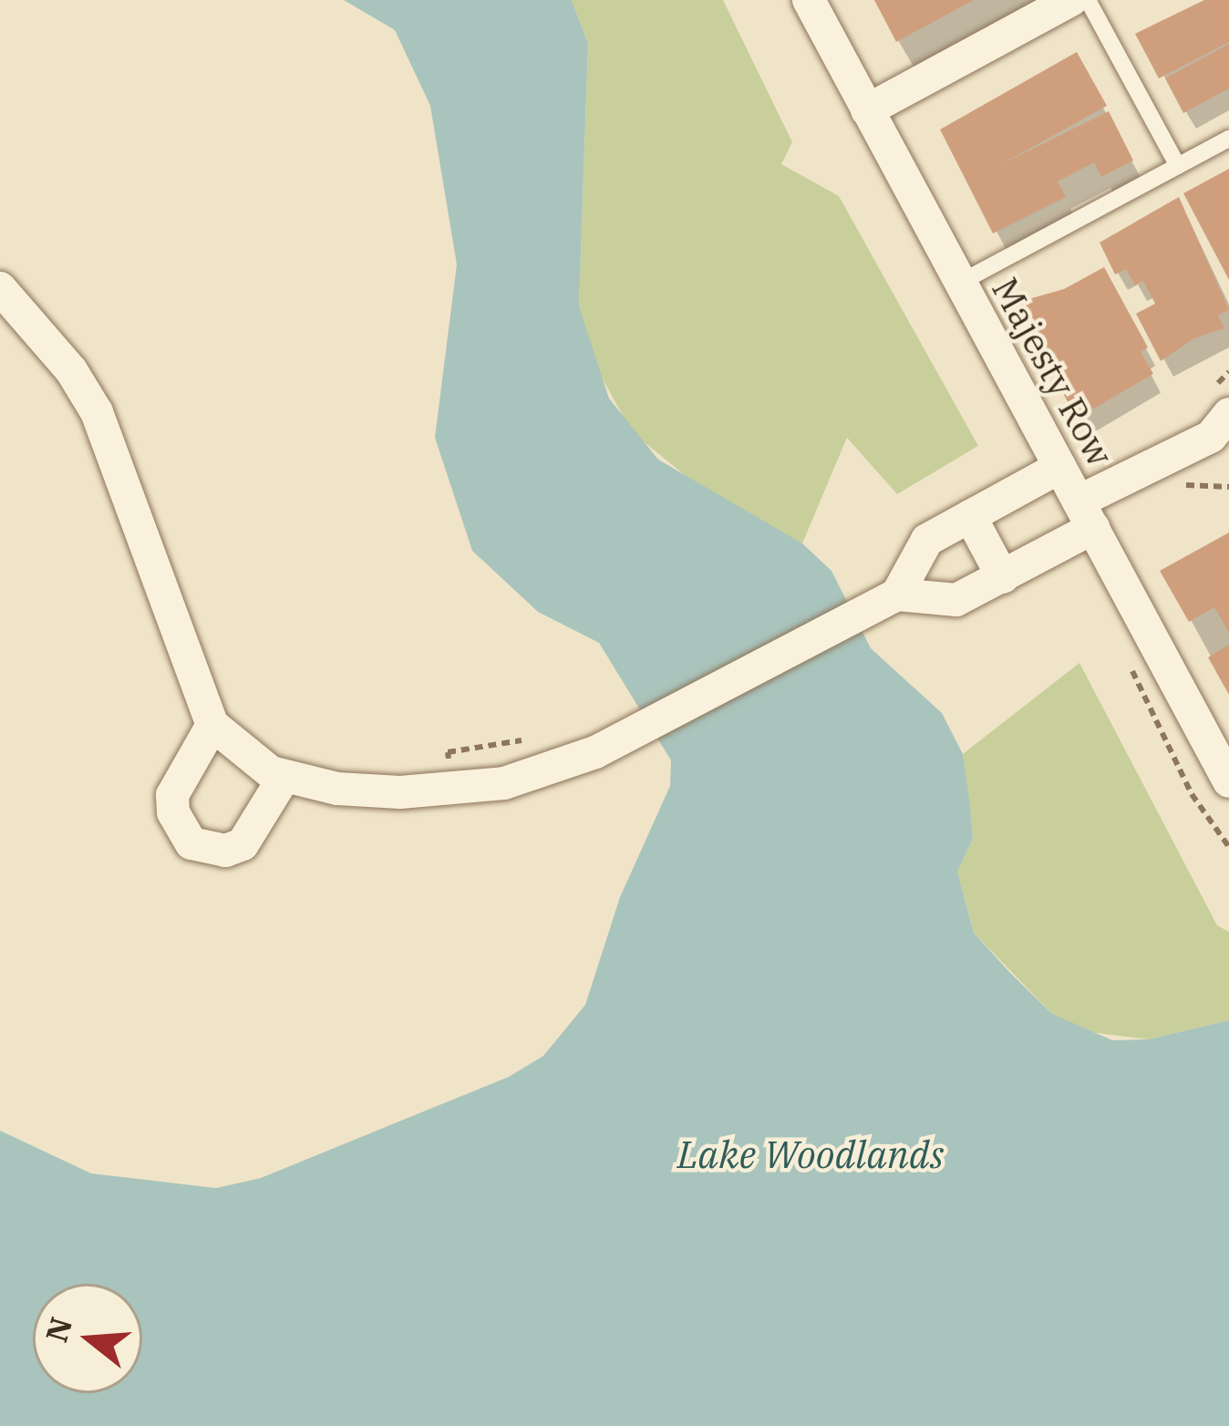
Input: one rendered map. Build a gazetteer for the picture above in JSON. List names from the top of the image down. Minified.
{"streets":{"street":["Majesty Row"]},"water":["Lake Woodlands"],"north":"left"}
